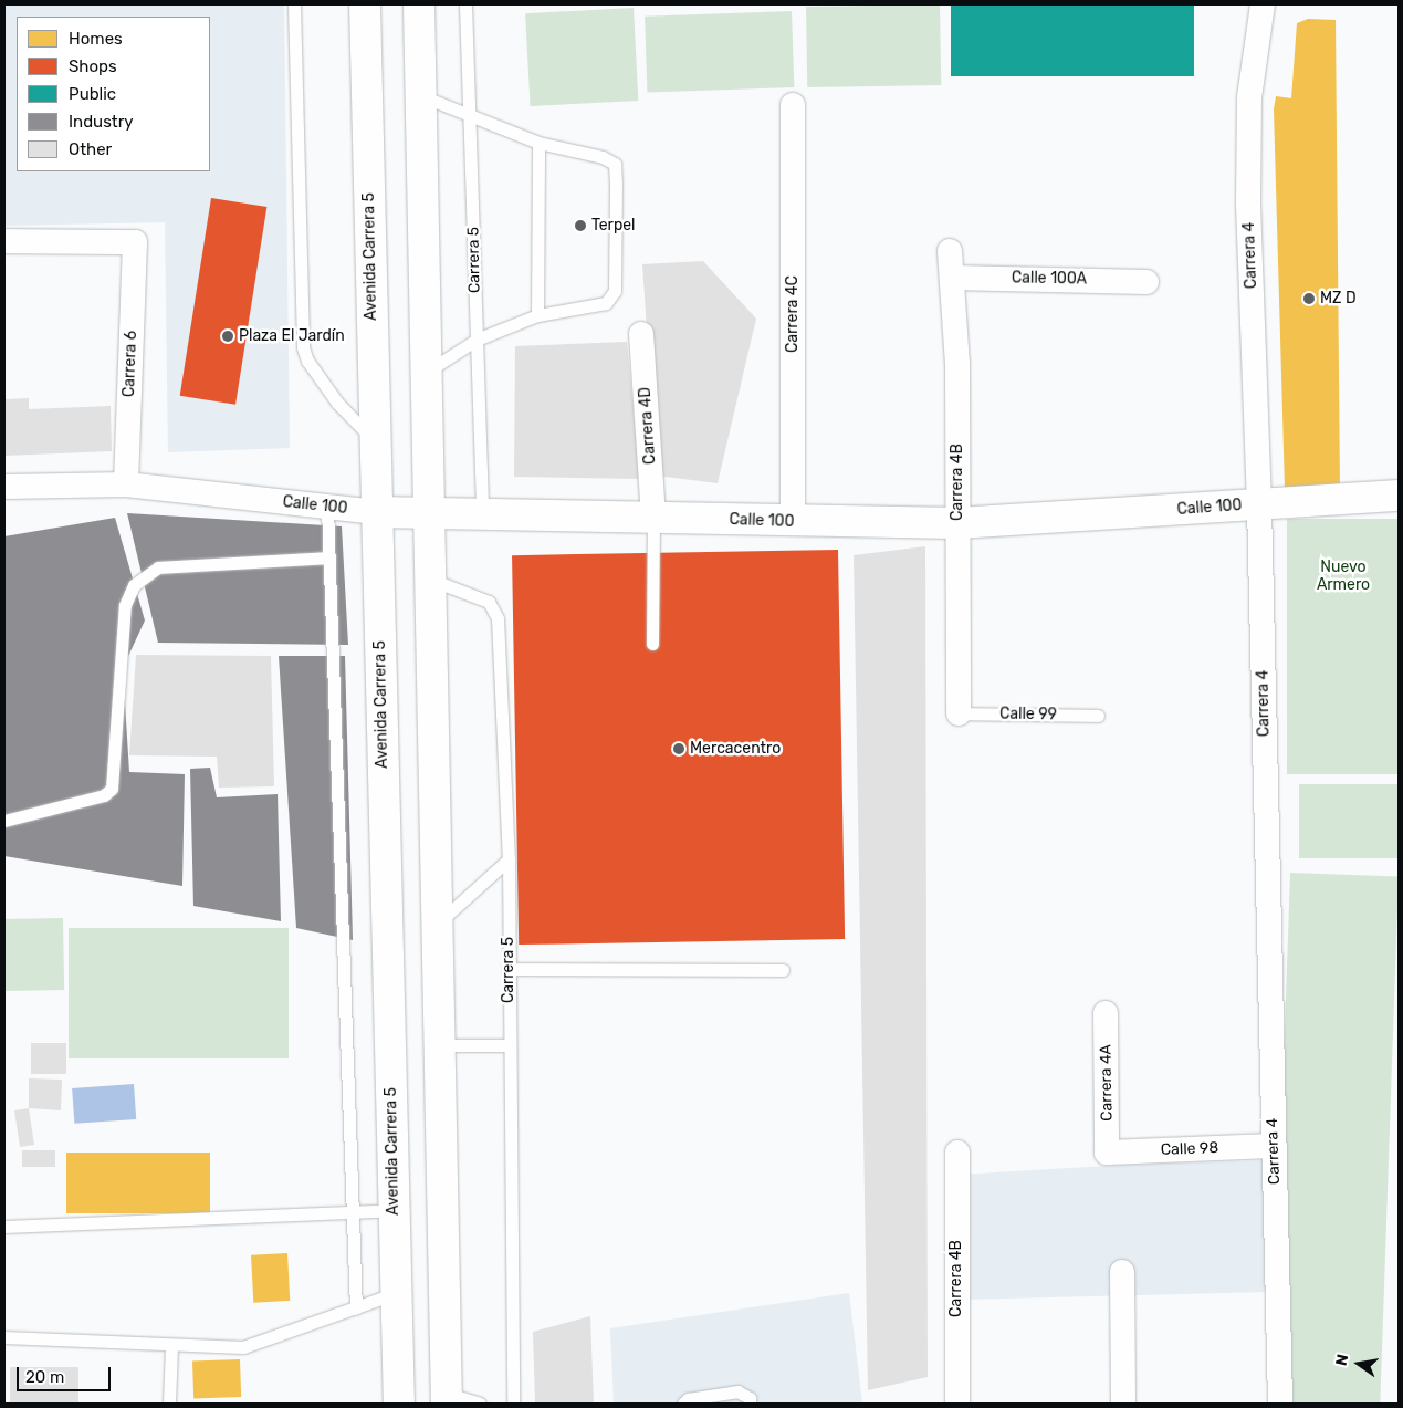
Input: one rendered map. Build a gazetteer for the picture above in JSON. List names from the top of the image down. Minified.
{"streets":{"main road":["Avenida Carrera 5","Calle 100"],"street":["Carrera 4","Calle 100A","Carrera 4C","Carrera 6","Carrera 4D","Carrera 4B","Carrera 4A","Calle 98"],"lane":["Carrera 5","Calle 99"]},"crossings":[["Carrera 4","Calle 100"],["Carrera 4","Calle 98"],["Avenida Carrera 5","Calle 100"],["Carrera 5","Calle 100"],["Calle 100A","Carrera 4B"],["Carrera 4C","Calle 100"],["Carrera 6","Calle 100"],["Carrera 4D","Calle 100"],["Carrera 4B","Calle 100"],["Carrera 4B","Calle 99"],["Carrera 4A","Calle 98"]],"parks":["Nuevo Armero"],"places":["Terpel","MZ D","Plaza El Jardín","Mercacentro"],"legend":["Homes","Shops","Public","Industry","Other"],"scale_bar":"20 m","north":"left"}
